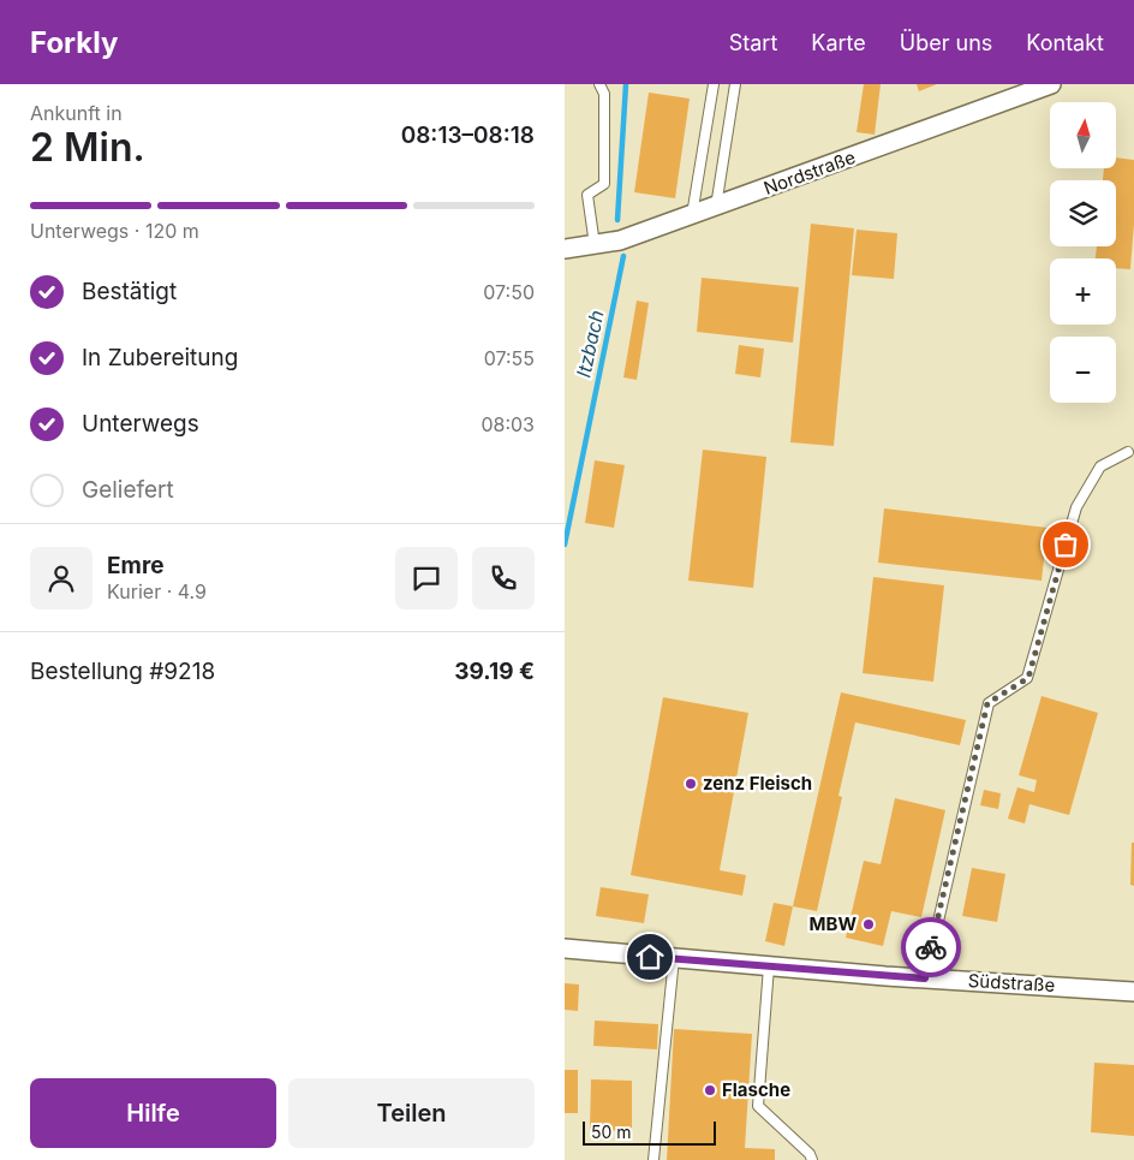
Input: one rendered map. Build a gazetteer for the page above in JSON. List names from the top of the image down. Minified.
{"streets":{"street":["Nordstraße","Südstraße"]},"water":["Itzbach"],"places":["zenz Fleisch","MBW","Flasche"],"scale_bar":"50 m","north":"top","page":{"header":"Forkly","nav":["Start","Karte","Über uns","Kontakt"],"heading":["2 Min.","Ankunft in","08:13–08:18"],"panel":["Emre","Kurier · 4.9","Bestellung #9218","39.19 €"],"map_buttons":["+","−"],"bar":"Unterwegs · 120 m","list":[["Bestätigt","07:50"],["In Zubereitung","07:55"],["Unterwegs","08:03"],"Geliefert"],"buttons":["Hilfe","Teilen"],"scale":"50 m"}}
